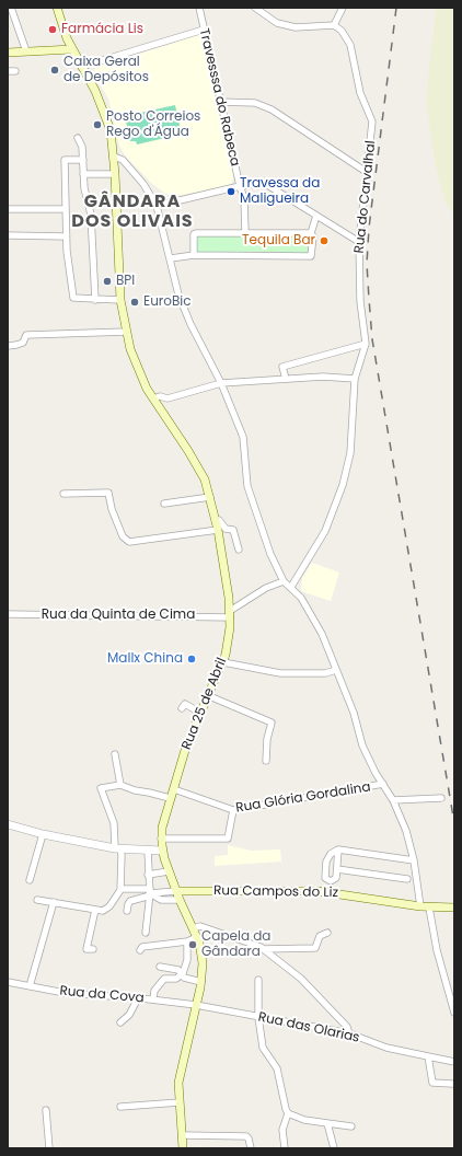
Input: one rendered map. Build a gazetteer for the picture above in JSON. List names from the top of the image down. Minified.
{"streets":{"main road":["Rua 25 de Abril","Rua Campos do Liz"],"street":["Travesssa do Rabeca","Rua do Carvalhal","Rua da Quinta de Cima","Rua Glória Gordalina","Rua da Cova","Rua das Olarias"]},"crossings":[["Rua da Quinta de Cima","Rua 25 de Abril"],["Rua 25 de Abril","Rua Glória Gordalina"],["Rua 25 de Abril","Rua Campos do Liz"],["Rua 25 de Abril","Rua da Cova"],["Rua 25 de Abril","Rua das Olarias"],["Rua da Cova","Rua das Olarias"]],"districts":["GÂNDARA DOS OLIVAIS"],"places":["Farmácia Lis","Caixa Geral de Depósitos","Posto Correios Rego d'Água","Travessa da Maligueira","Tequila Bar","BPI","EuroBic","Mallx China","Capela da Gândara"]}
